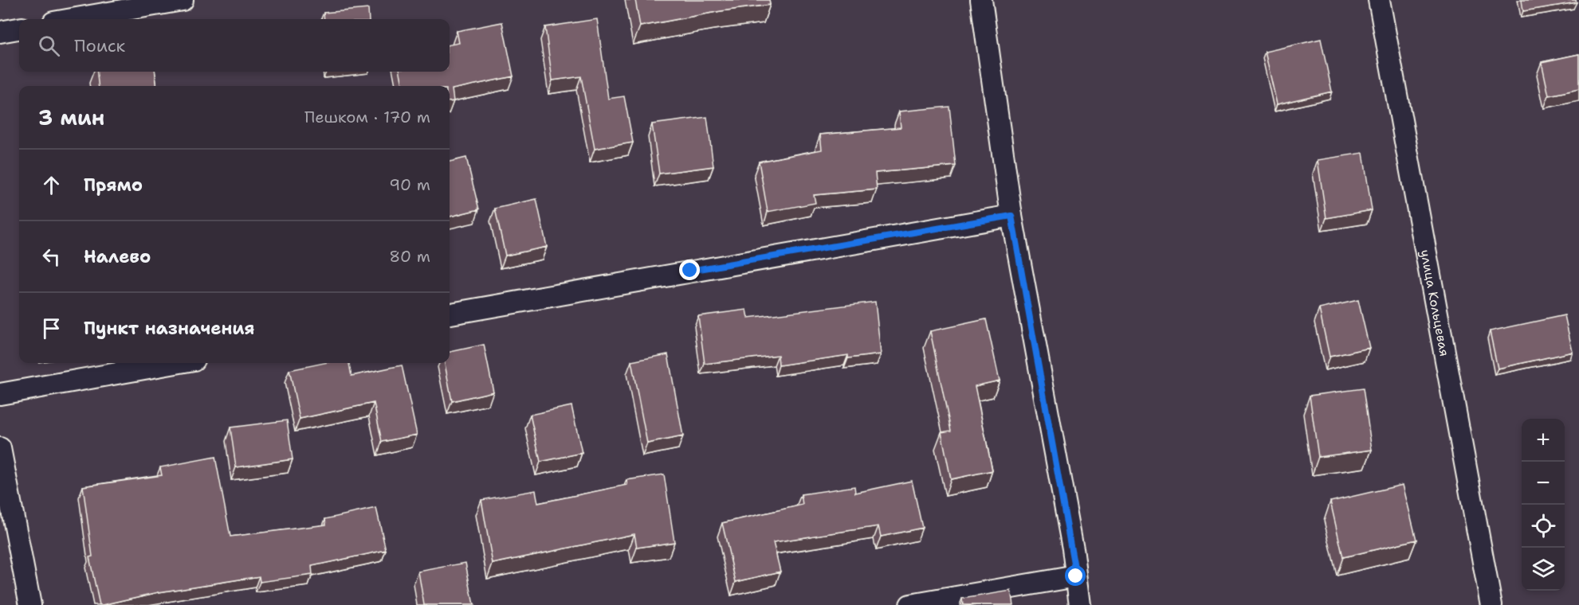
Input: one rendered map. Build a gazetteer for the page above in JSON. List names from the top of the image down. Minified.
{"streets":{"street":["улица Кольцевая"]},"page":{"search":"Поиск","heading":["3 мин","Пешком · 170 m"],"list":[["Прямо","90 m"],["Налево","80 m"],"Пункт назначения"],"map_buttons":["+","−"]}}
